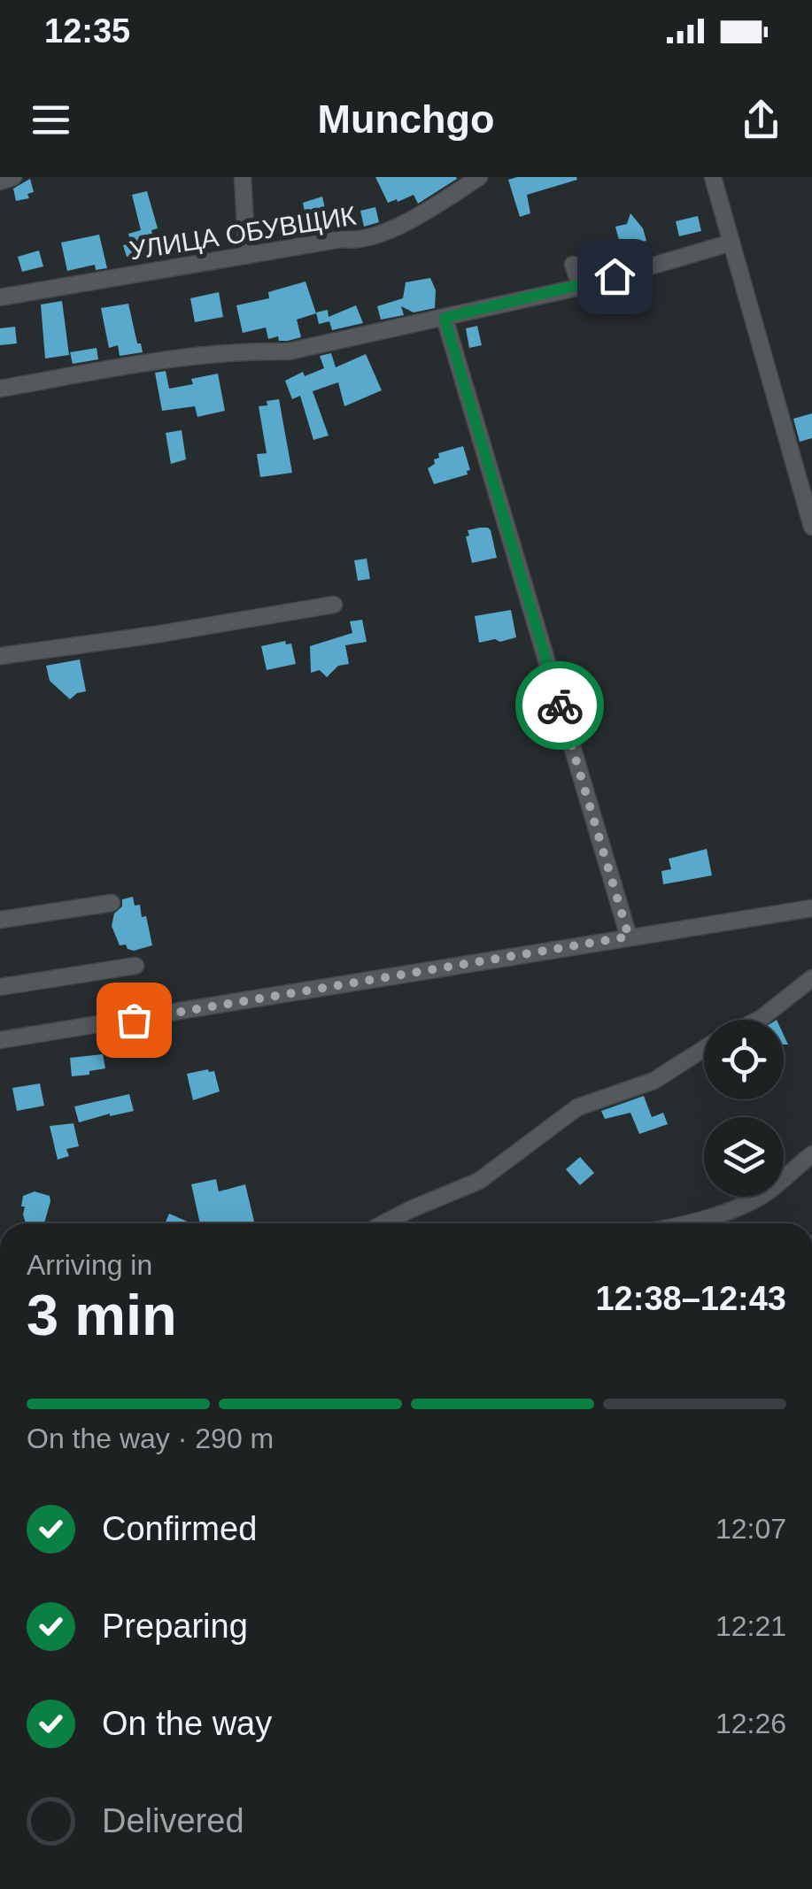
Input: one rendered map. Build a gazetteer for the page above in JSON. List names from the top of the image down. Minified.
{"streets":{"street":["УЛИЦА ОБУВЩИК"]},"page":{"status":"12:35","header":"Munchgo","heading":["3 min","Arriving in","12:38–12:43"],"bar":"On the way · 290 m","list":[["Confirmed","12:07"],["Preparing","12:21"],["On the way","12:26"],"Delivered"]}}
